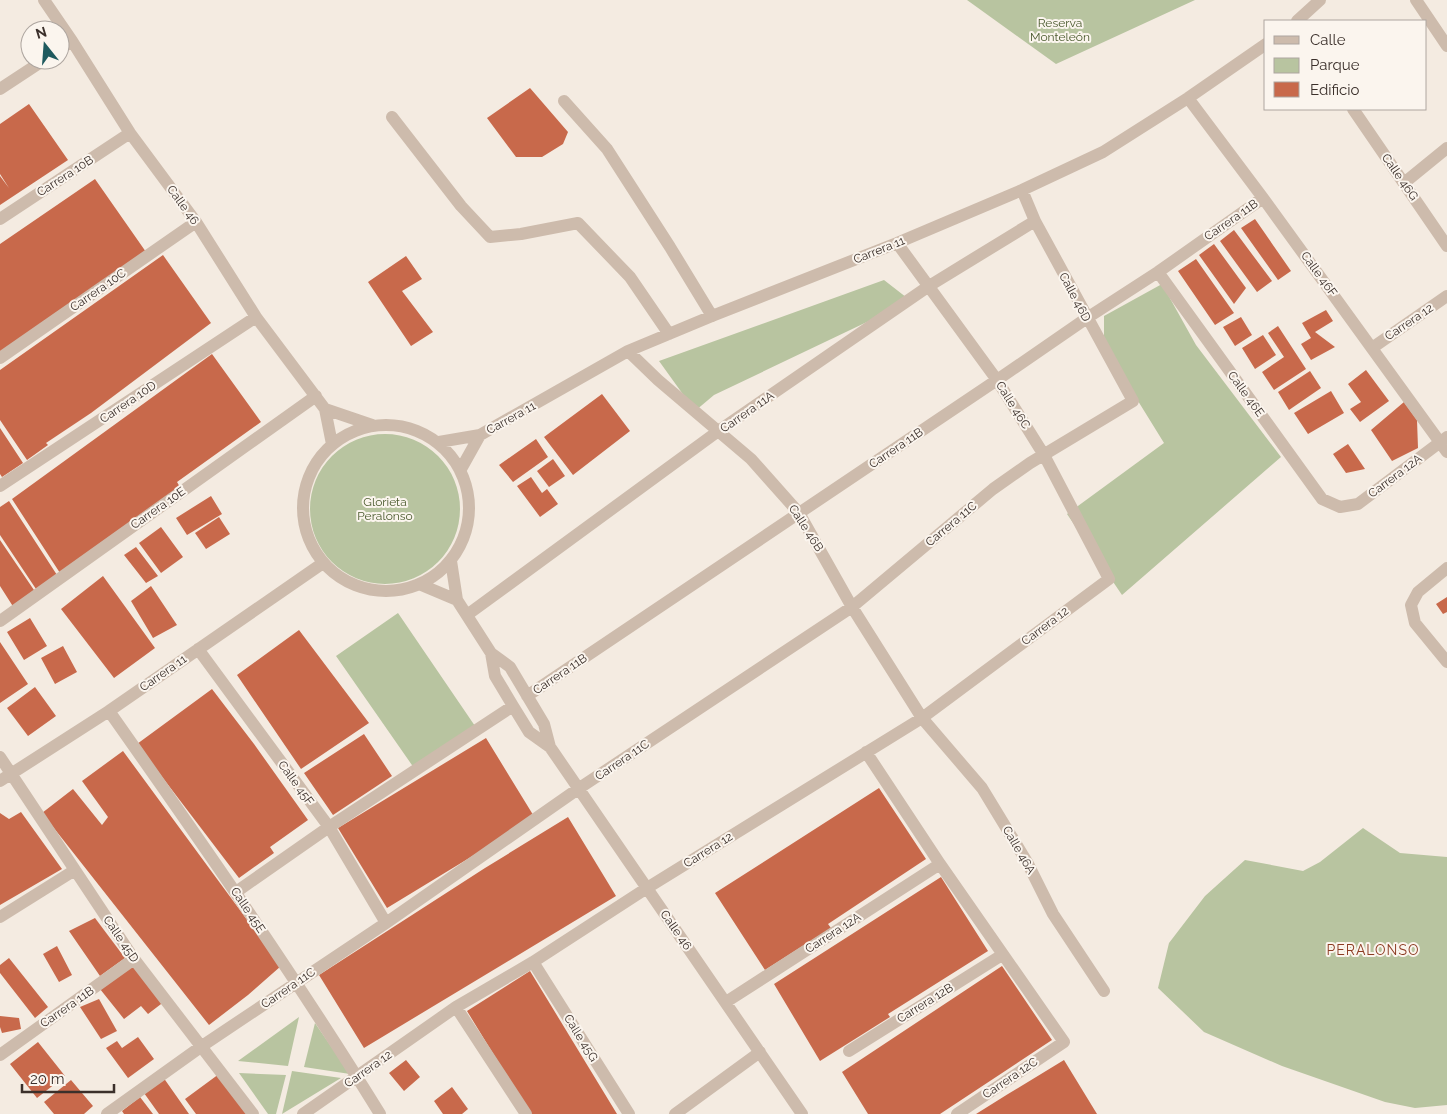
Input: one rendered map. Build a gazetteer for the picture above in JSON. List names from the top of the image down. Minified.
{"streets":{"street":["Carrera 10B","Calle 46G","Calle 46","Carrera 11B","Carrera 11","Calle 46F","Carrera 10C","Calle 46D","Carrera 12","Calle 46E","Carrera 10D","Calle 46C","Carrera 11A","Carrera 12A","Carrera 10E","Carrera 11C","Calle 46B","Calle 45F","Calle 46A","Calle 45E","Calle 45D","Carrera 12B","Calle 45G","Carrera 12C"]},"crossings":[["Carrera 10B","Calle 46"],["Calle 46","Carrera 11B"],["Calle 46","Carrera 11"],["Calle 46","Carrera 10C"],["Calle 46","Carrera 12"],["Calle 46","Carrera 10D"],["Calle 46","Carrera 11A"],["Calle 46","Carrera 12A"],["Calle 46","Carrera 10E"],["Calle 46","Carrera 11C"],["Carrera 11B","Calle 46F"],["Carrera 11B","Calle 46D"],["Carrera 11B","Calle 46E"],["Carrera 11B","Calle 46C"],["Carrera 11B","Calle 46B"],["Carrera 11B","Calle 45D"],["Carrera 11","Calle 46F"],["Carrera 11","Calle 46D"],["Carrera 11","Calle 46C"],["Carrera 11","Calle 46B"],["Carrera 11","Calle 45F"],["Carrera 11","Calle 45E"],["Carrera 11","Calle 45D"],["Calle 46F","Carrera 12"],["Calle 46F","Carrera 12A"],["Calle 46D","Carrera 11A"],["Calle 46D","Carrera 11C"],["Carrera 12","Calle 46C"],["Carrera 12","Calle 46B"],["Carrera 12","Calle 46A"],["Carrera 12","Calle 45E"],["Carrera 12","Calle 45G"],["Calle 46E","Carrera 12A"],["Calle 46C","Carrera 11A"],["Calle 46C","Carrera 11C"],["Carrera 11A","Calle 46B"],["Carrera 11C","Calle 46B"],["Carrera 11C","Calle 45F"],["Carrera 11C","Calle 45E"],["Carrera 11C","Calle 45D"],["Calle 46B","Calle 46A"],["Carrera 12B","Carrera 12C"]],"districts":["PERALONSO"],"parks":["Reserva Monteleón","Glorieta Peralonso"],"legend":["Calle","Parque","Edificio"],"scale_bar":"20 m","north":"top"}
